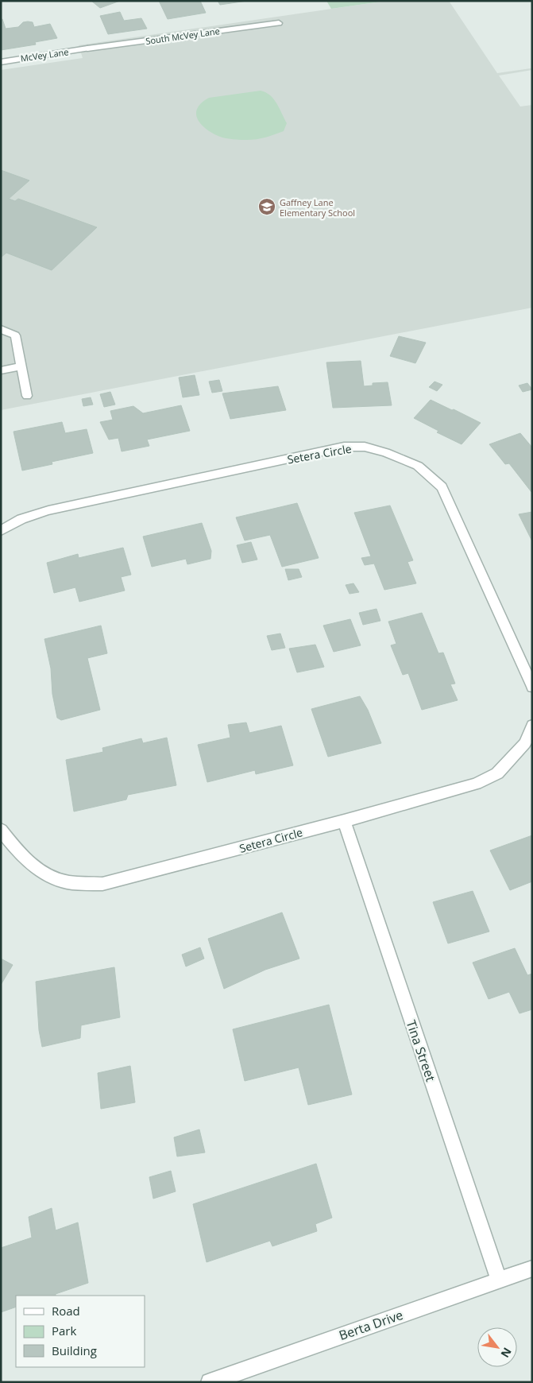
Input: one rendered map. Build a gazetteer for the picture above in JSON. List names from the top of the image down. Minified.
{"streets":{"street":["South McVey Lane","McVey Lane","Setera Circle","Tina Street","Berta Drive"]},"crossings":[["South McVey Lane","McVey Lane"],["Setera Circle","Tina Street"],["Tina Street","Berta Drive"]],"places":{"school or university":["Gaffney Lane Elementary School"]},"legend":["Road","Park","Building"],"north":"bottom right"}
